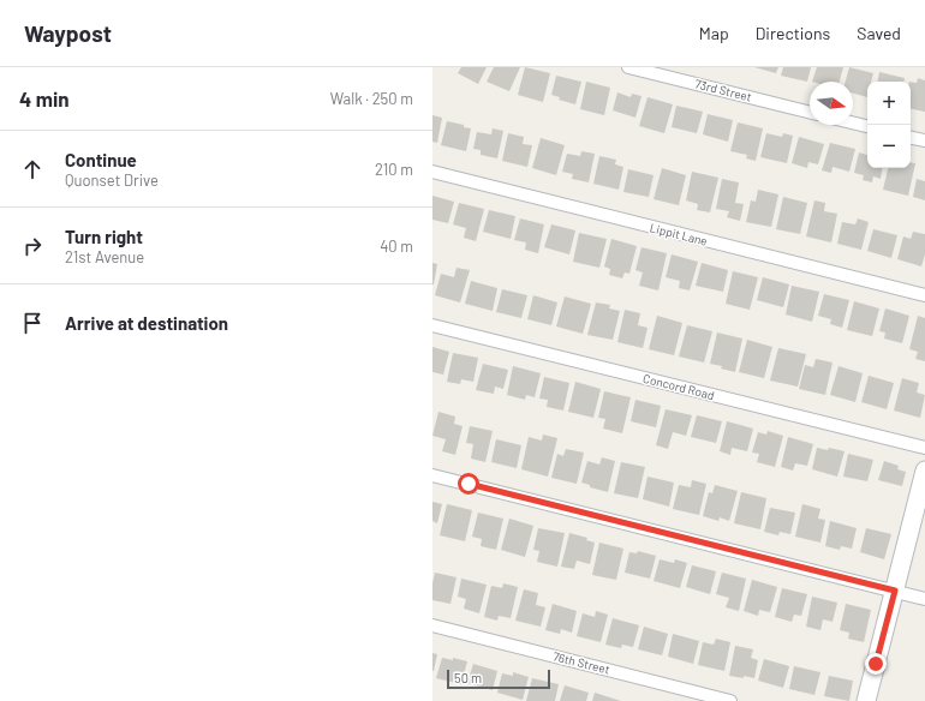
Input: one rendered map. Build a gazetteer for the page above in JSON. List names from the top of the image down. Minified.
{"streets":{"street":["73rd Street","Lippit Lane","Concord Road","76th Street"]},"scale_bar":"50 m","north":"right","page":{"header":"Waypost","nav":["Map","Directions","Saved"],"heading":["4 min","Walk · 250 m"],"map_buttons":["+","−"],"list":[["Continue","Quonset Drive","210 m"],["Turn right","21st Avenue","40 m"],"Arrive at destination"],"scale":"50 m"}}
